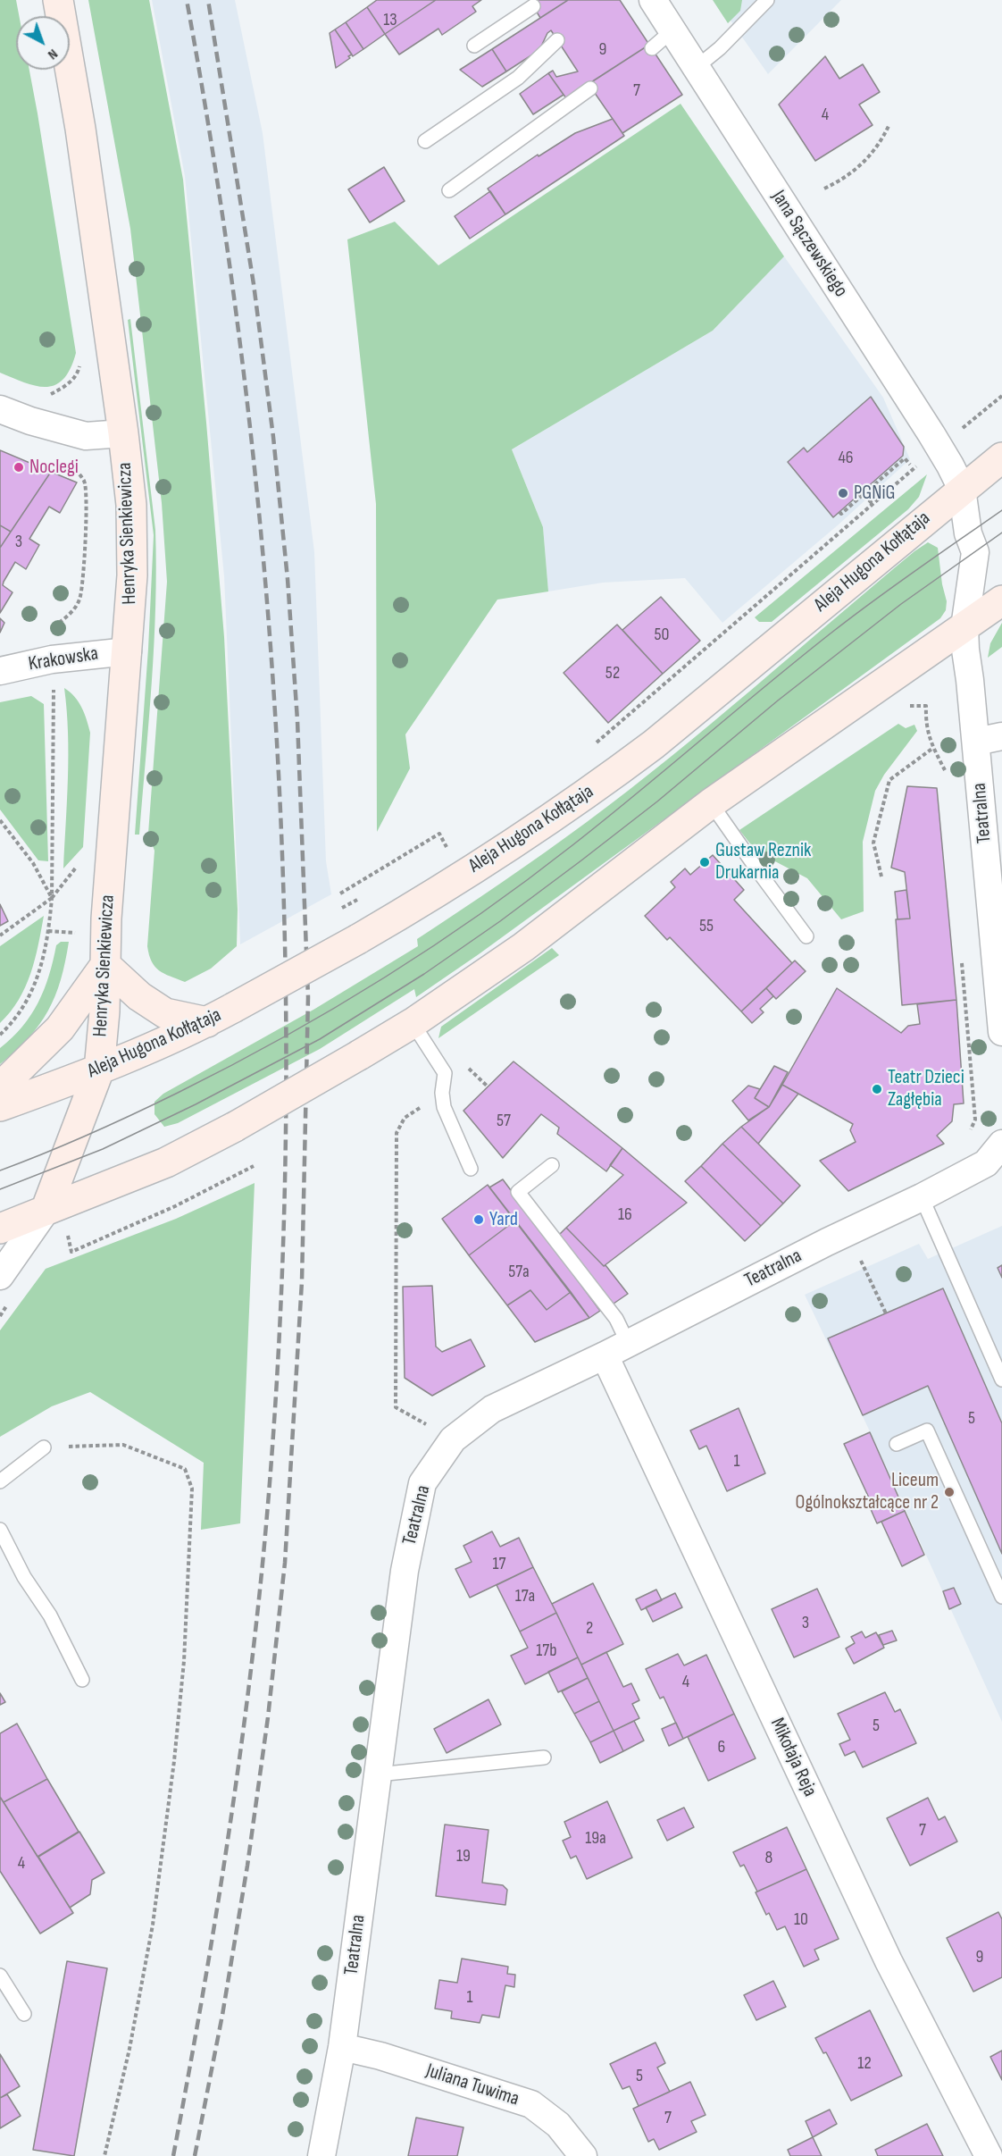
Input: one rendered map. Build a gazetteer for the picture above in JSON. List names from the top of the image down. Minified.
{"streets":{"main road":["Henryka Sienkiewicza","Aleja Hugona Kołłątaja"],"street":["Jana Sączewskiego","Krakowska","Teatralna","Mikołaja Reja","Juliana Tuwima"]},"crossings":[["Jana Sączewskiego","Aleja Hugona Kołłątaja"],["Jana Sączewskiego","Teatralna"],["Henryka Sienkiewicza","Aleja Hugona Kołłątaja"],["Henryka Sienkiewicza","Krakowska"],["Aleja Hugona Kołłątaja","Teatralna"],["Teatralna","Mikołaja Reja"],["Teatralna","Juliana Tuwima"]],"places":["Noclegi","PGNiG","Gustaw Reznik Drukarnia","Teatr Dzieci Zagłębia","Yard","Liceum Ogólnokształcące nr 2"],"house_numbers":["13","9","7","4","46","3","50","52","55","57","16","57a","5","1","17","17a","3","2","17b","4","5","6","7","19a","19","8","4","10","9","1","12","5","7"],"north":"bottom right"}
